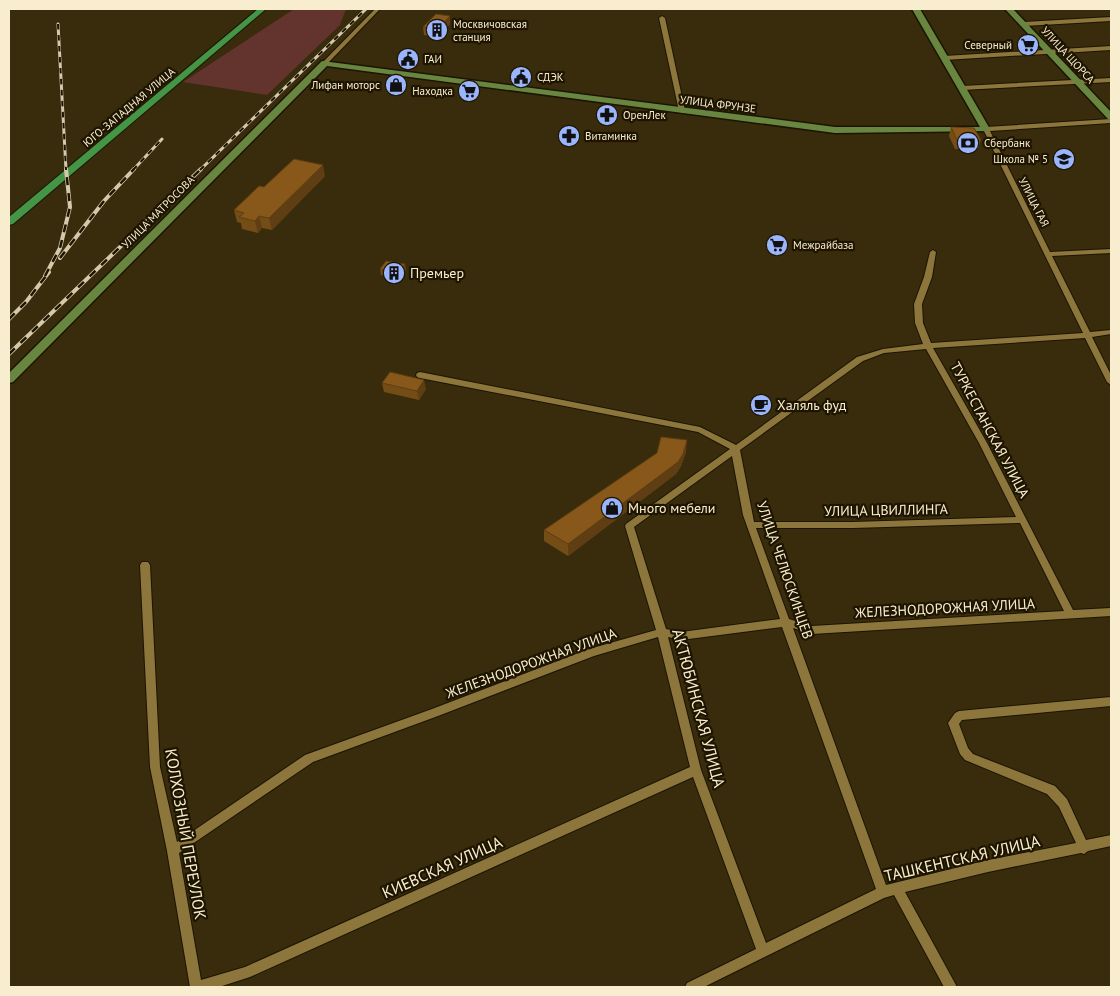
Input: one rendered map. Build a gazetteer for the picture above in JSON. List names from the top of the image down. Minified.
{"streets":{"main road":["ЮГО-ЗАПАДНАЯ УЛИЦА"],"street":["УЛИЦА ЩОРСА","УЛИЦА ФРУНЗЕ","УЛИЦА ГАЯ","УЛИЦА МАТРОСОВА","ТУРКЕСТАНСКАЯ УЛИЦА","УЛИЦА ЦВИЛЛИНГА","УЛИЦА ЧЕЛЮСКИНЦЕВ","ЖЕЛЕЗНОДОРОЖНАЯ УЛИЦА","АКТЮБИНСКАЯ УЛИЦА","КОЛХОЗНЫЙ ПЕРЕУЛОК","ТАШКЕНТСКАЯ УЛИЦА","КИЕВСКАЯ УЛИЦА"]},"crossings":[["УЛИЦА ФРУНЗЕ","УЛИЦА ГАЯ"],["УЛИЦА ФРУНЗЕ","УЛИЦА МАТРОСОВА"],["ТУРКЕСТАНСКАЯ УЛИЦА","УЛИЦА ЦВИЛЛИНГА"],["ТУРКЕСТАНСКАЯ УЛИЦА","ЖЕЛЕЗНОДОРОЖНАЯ УЛИЦА"],["УЛИЦА ЦВИЛЛИНГА","УЛИЦА ЧЕЛЮСКИНЦЕВ"],["УЛИЦА ЧЕЛЮСКИНЦЕВ","ЖЕЛЕЗНОДОРОЖНАЯ УЛИЦА"],["УЛИЦА ЧЕЛЮСКИНЦЕВ","АКТЮБИНСКАЯ УЛИЦА"],["УЛИЦА ЧЕЛЮСКИНЦЕВ","ТАШКЕНТСКАЯ УЛИЦА"],["ЖЕЛЕЗНОДОРОЖНАЯ УЛИЦА","АКТЮБИНСКАЯ УЛИЦА"],["ЖЕЛЕЗНОДОРОЖНАЯ УЛИЦА","КОЛХОЗНЫЙ ПЕРЕУЛОК"],["АКТЮБИНСКАЯ УЛИЦА","ТАШКЕНТСКАЯ УЛИЦА"],["АКТЮБИНСКАЯ УЛИЦА","КИЕВСКАЯ УЛИЦА"],["КОЛХОЗНЫЙ ПЕРЕУЛОК","КИЕВСКАЯ УЛИЦА"]],"places":{"building":["Москвичовская станция","Премьер"],"supermarket":["Северный","Находка","Межрайбаза"],"public building":["ГАИ","СДЭК"],"shop":["Лифан моторс","Много мебели"],"pharmacy":["ОренЛек","Витаминка"],"bank":["Сбербанк"],"school or university":["Школа № 5"],"cafe":["Халяль фуд"]}}
